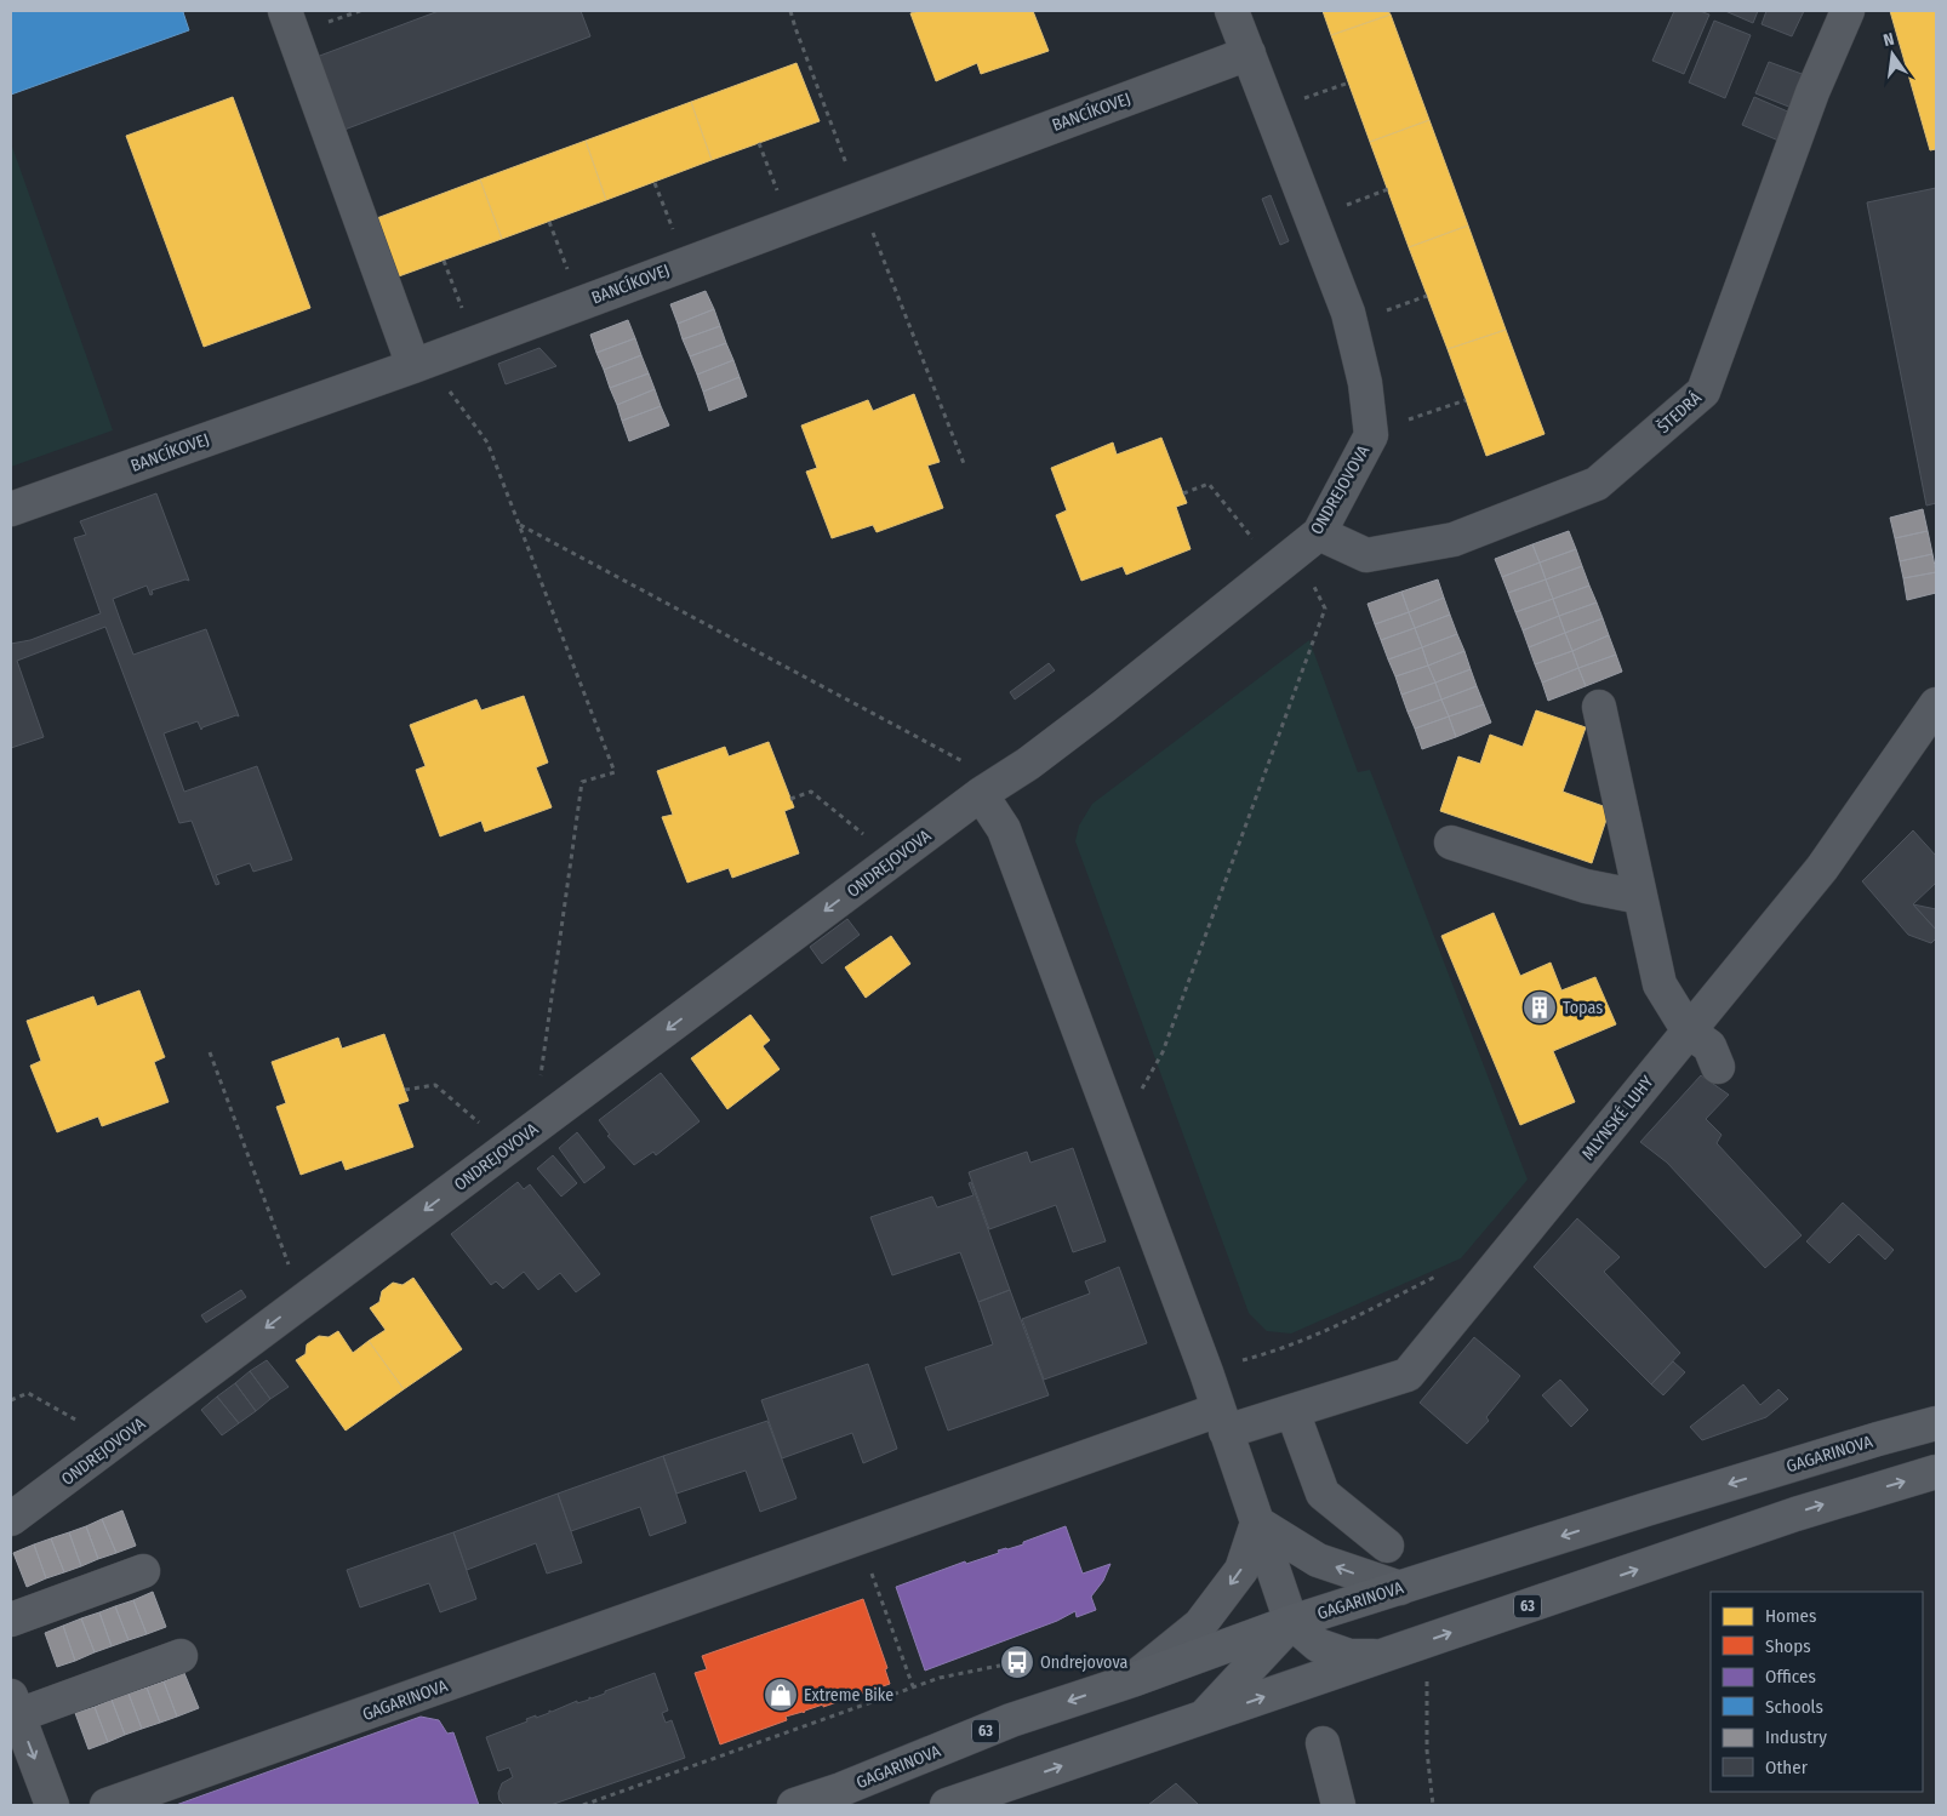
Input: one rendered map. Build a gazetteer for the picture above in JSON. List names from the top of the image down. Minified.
{"streets":{"main road":["GAGARINOVA","63"],"street":["BANCÍKOVEJ","ŠTEDRÁ","ONDREJOVOVA","MLYNSKÉ LUHY"]},"crossings":[["BANCÍKOVEJ","ONDREJOVOVA"],["ŠTEDRÁ","ONDREJOVOVA"],["MLYNSKÉ LUHY","GAGARINOVA"]],"one_way":["ONDREJOVOVA"],"places":{"building":["Topas"],"bus stop":["Ondrejovova"],"shop":["Extreme Bike"]},"legend":["Homes","Shops","Offices","Schools","Industry","Other"],"north":"top"}
